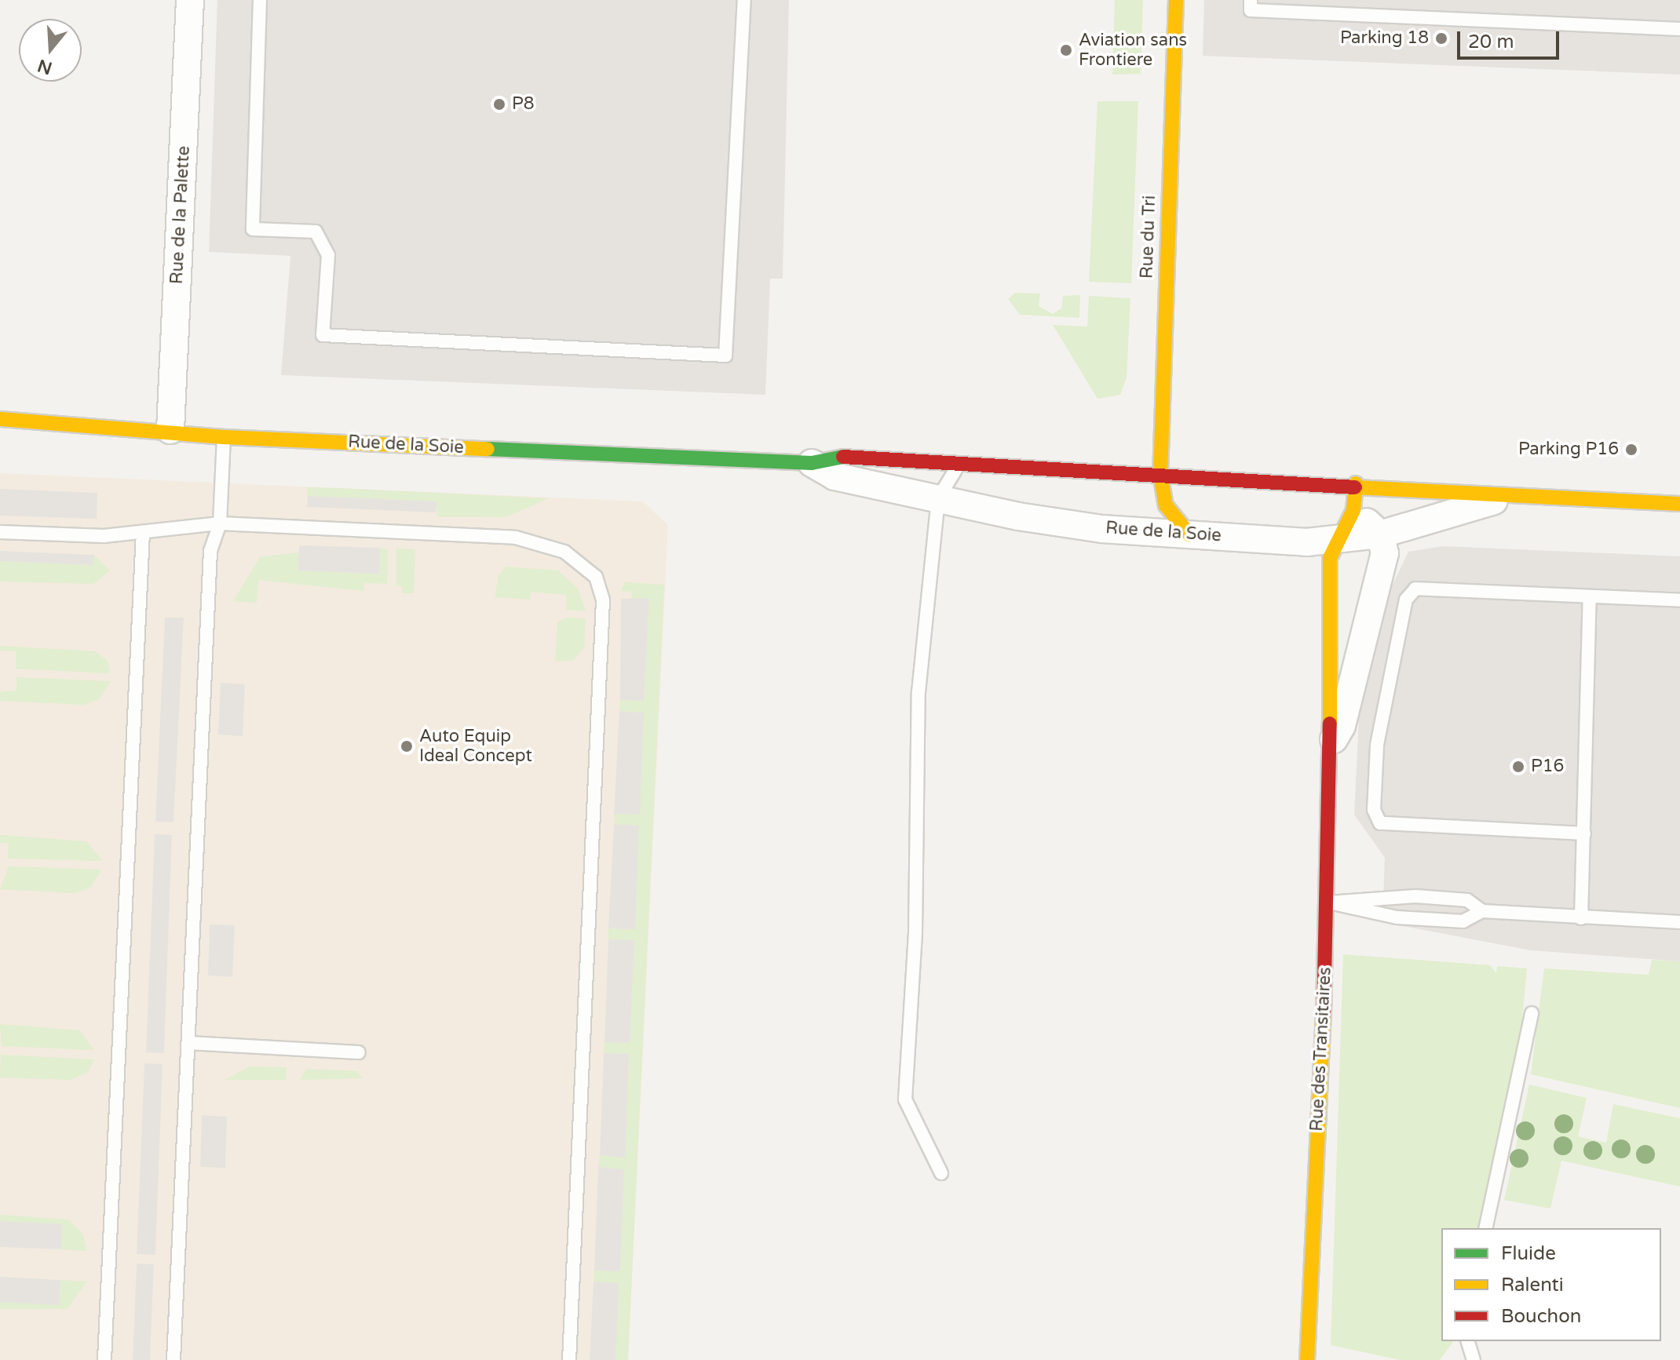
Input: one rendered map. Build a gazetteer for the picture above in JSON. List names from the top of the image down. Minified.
{"streets":{"street":["Rue de la Palette","Rue du Tri","Rue de la Soie","Rue des Transitaires"]},"crossings":[["Rue de la Palette","Rue de la Soie"],["Rue du Tri","Rue de la Soie"],["Rue de la Soie","Rue des Transitaires"]],"places":["Parking 18","Aviation sans Frontiere","P8","Parking P16","Auto Equip Ideal Concept","P16"],"legend":["Fluide","Ralenti","Bouchon"],"scale_bar":"20 m","north":"bottom"}
